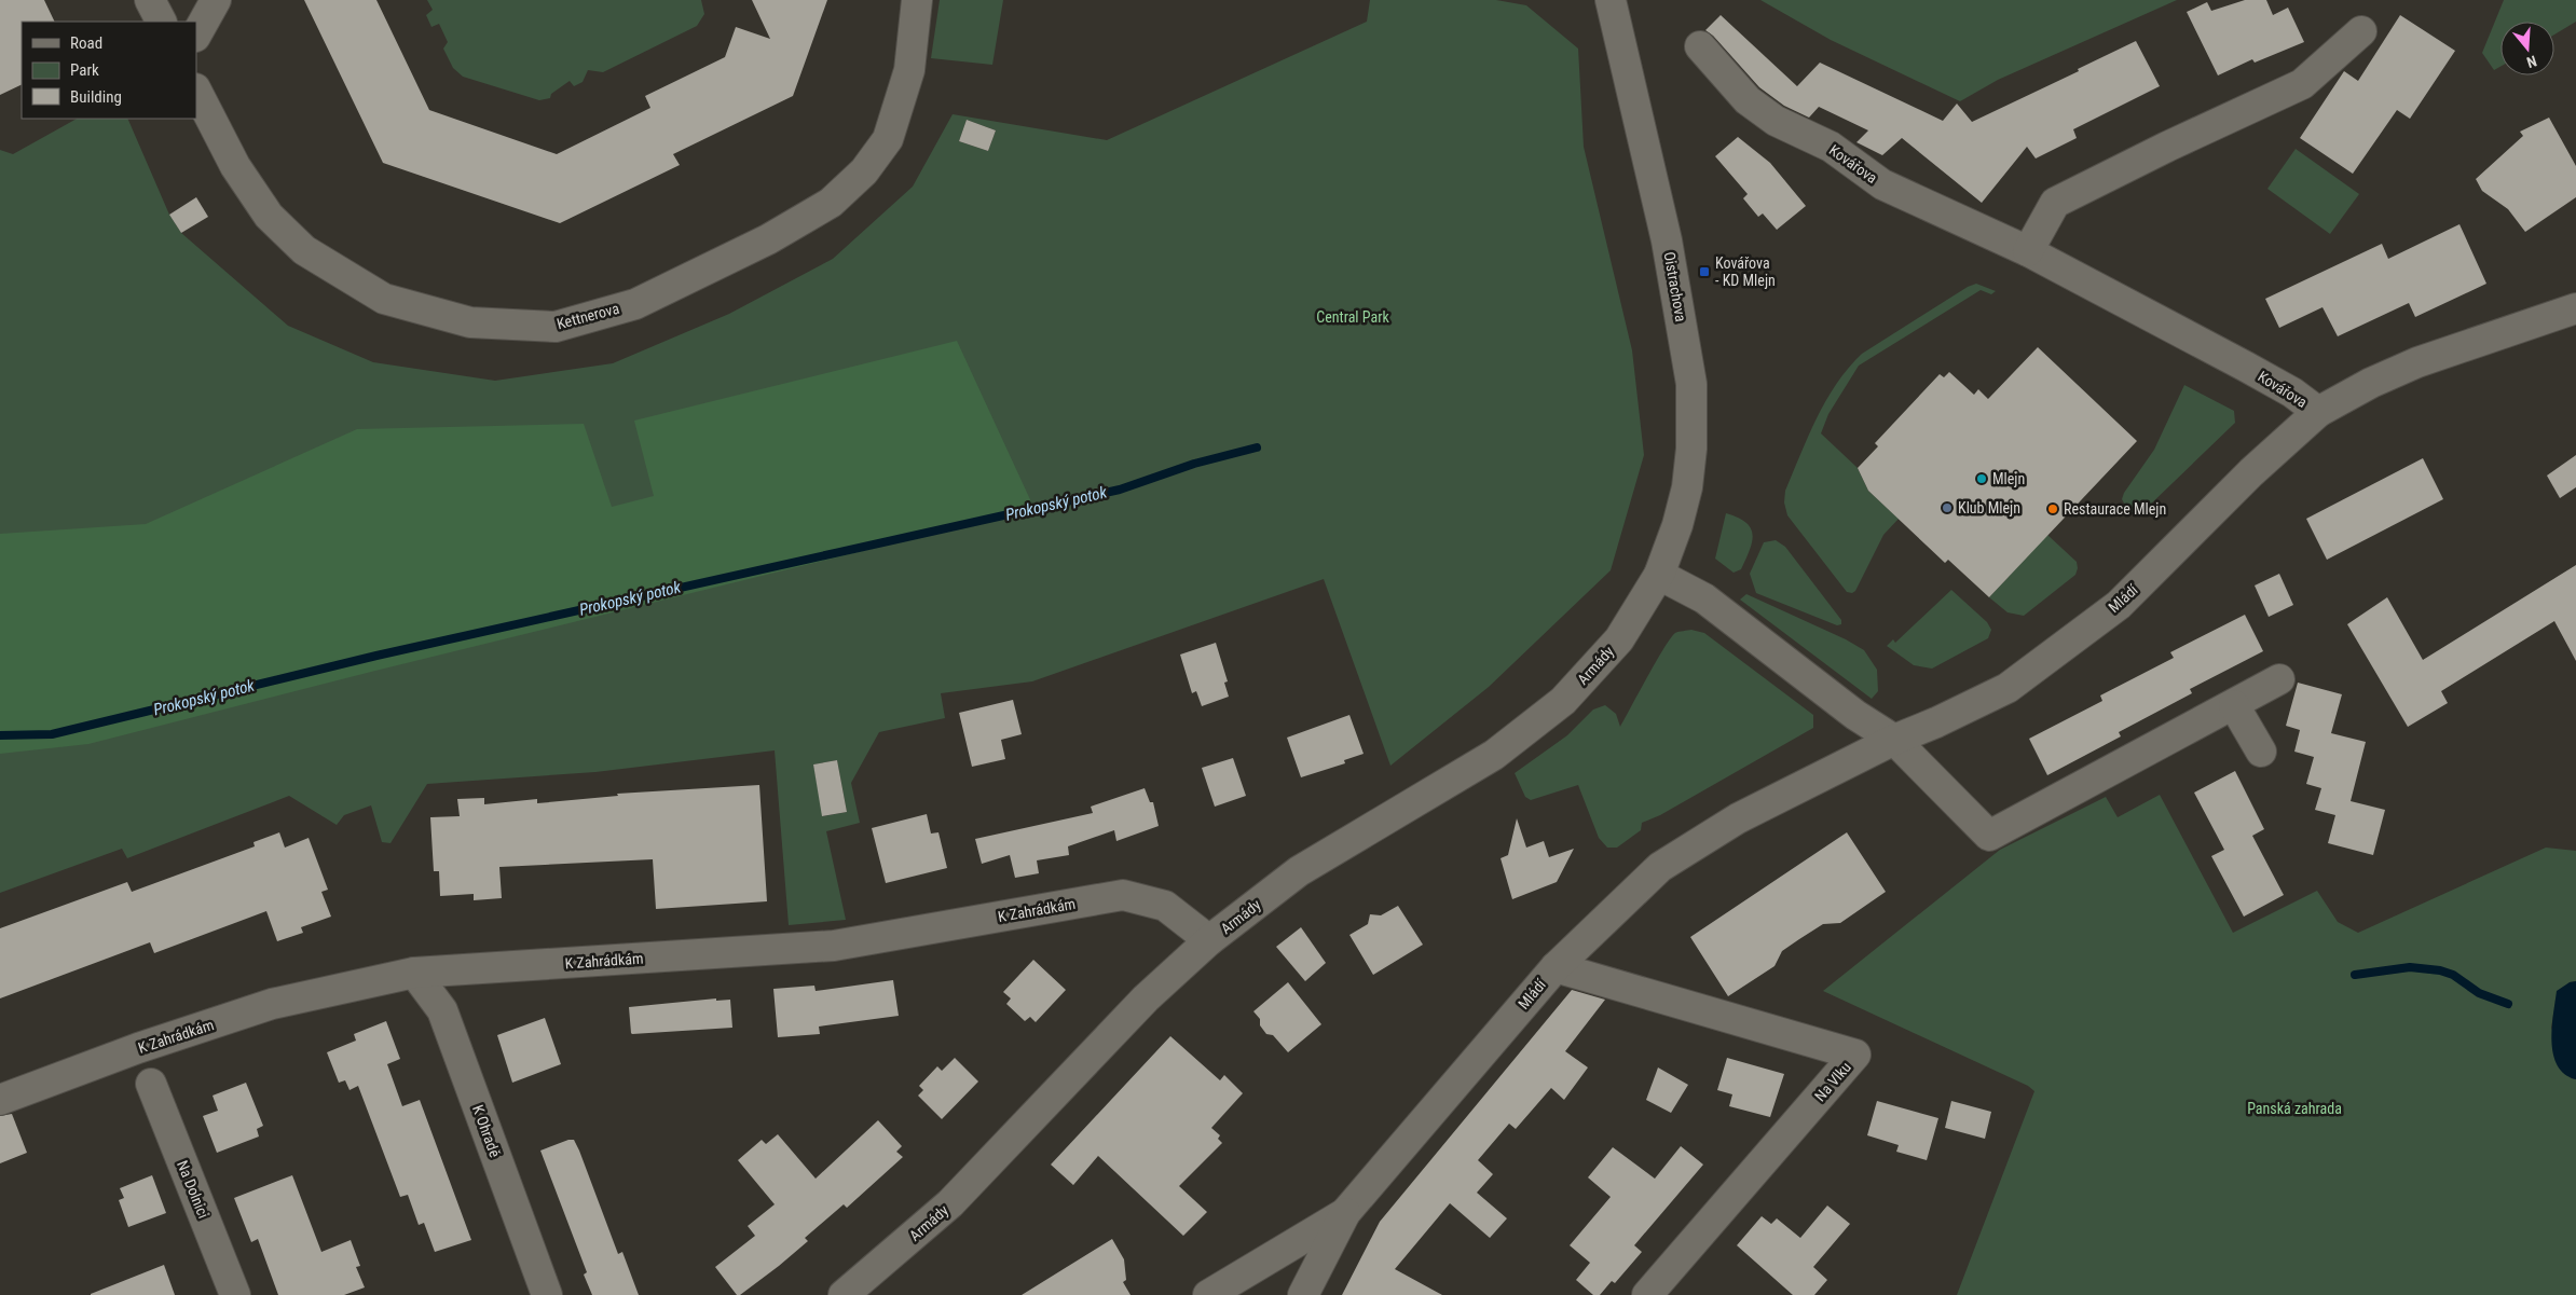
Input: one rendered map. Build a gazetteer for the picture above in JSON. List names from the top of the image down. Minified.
{"streets":{"street":["Kovářova","Oistrachova","Kettnerova","Mládí","Armády","K Zahrádkám","Na Vlku","K Ohradě","Na Dolnici"]},"crossings":[["Kovářova","Mládí"],["Oistrachova","Armády"],["Mládí","Na Vlku"],["Armády","K Zahrádkám"],["K Zahrádkám","K Ohradě"]],"water":["Prokopský potok"],"parks":["Central Park","Panská zahrada"],"places":{"transit":["Kovářova - KD Mlejn"],"other":["Mlejn","Klub Mlejn","Restaurace Mlejn"]},"legend":["Road","Park","Building"],"north":"bottom"}
